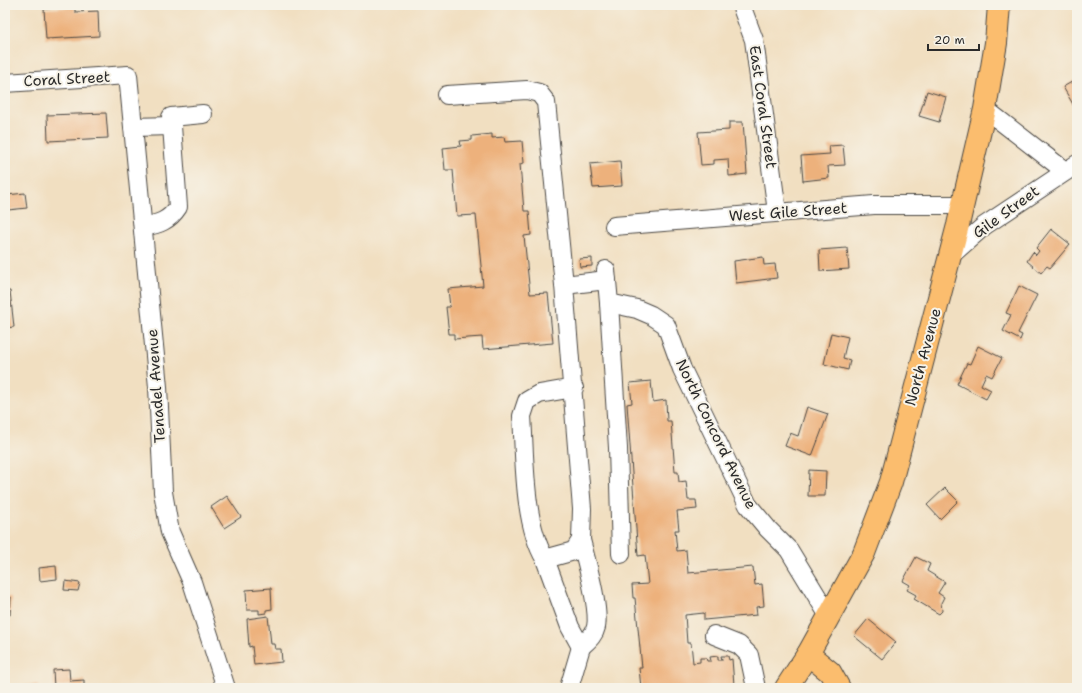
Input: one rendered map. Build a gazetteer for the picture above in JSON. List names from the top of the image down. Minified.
{"streets":{"main road":["North Avenue"],"street":["Coral Street","East Coral Street","West Gile Street","Gile Street","Tenadel Avenue","North Concord Avenue"]},"crossings":[["Coral Street","Tenadel Avenue"],["East Coral Street","West Gile Street"],["West Gile Street","North Avenue"],["Gile Street","North Avenue"],["North Avenue","North Concord Avenue"]],"scale_bar":"20 m"}
